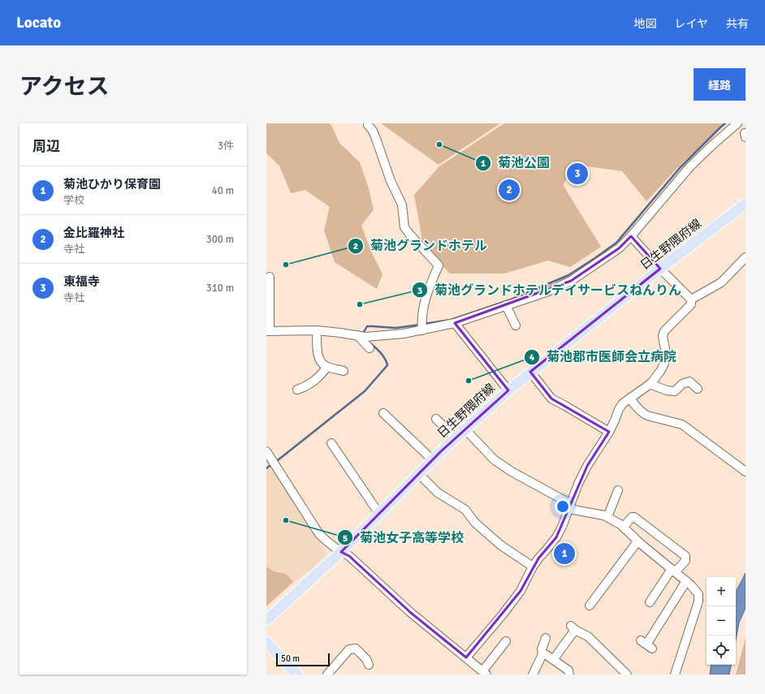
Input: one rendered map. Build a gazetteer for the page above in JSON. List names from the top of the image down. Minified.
{"streets":{"main road":["日生野隈府線"]},"places":["菊池公園","菊池グランドホテル","菊池グランドホテルデイサービスねんりん","菊池郡市医師会立病院","菊池女子高等学校"],"scale_bar":"50 m","page":{"header":"Locato","nav":["地図","レイヤ","共有"],"title":"アクセス","buttons":"経路","heading":["周辺","3件"],"pins":["3","2","1"],"list":[{"mark":"1","name":"菊池ひかり保育園","note":"学校","value":"40 m"},{"mark":"2","name":"金比羅神社","note":"寺社","value":"300 m"},{"mark":"3","name":"東福寺","note":"寺社","value":"310 m"}],"map_buttons":["+","−"],"scale":"50 m"}}
